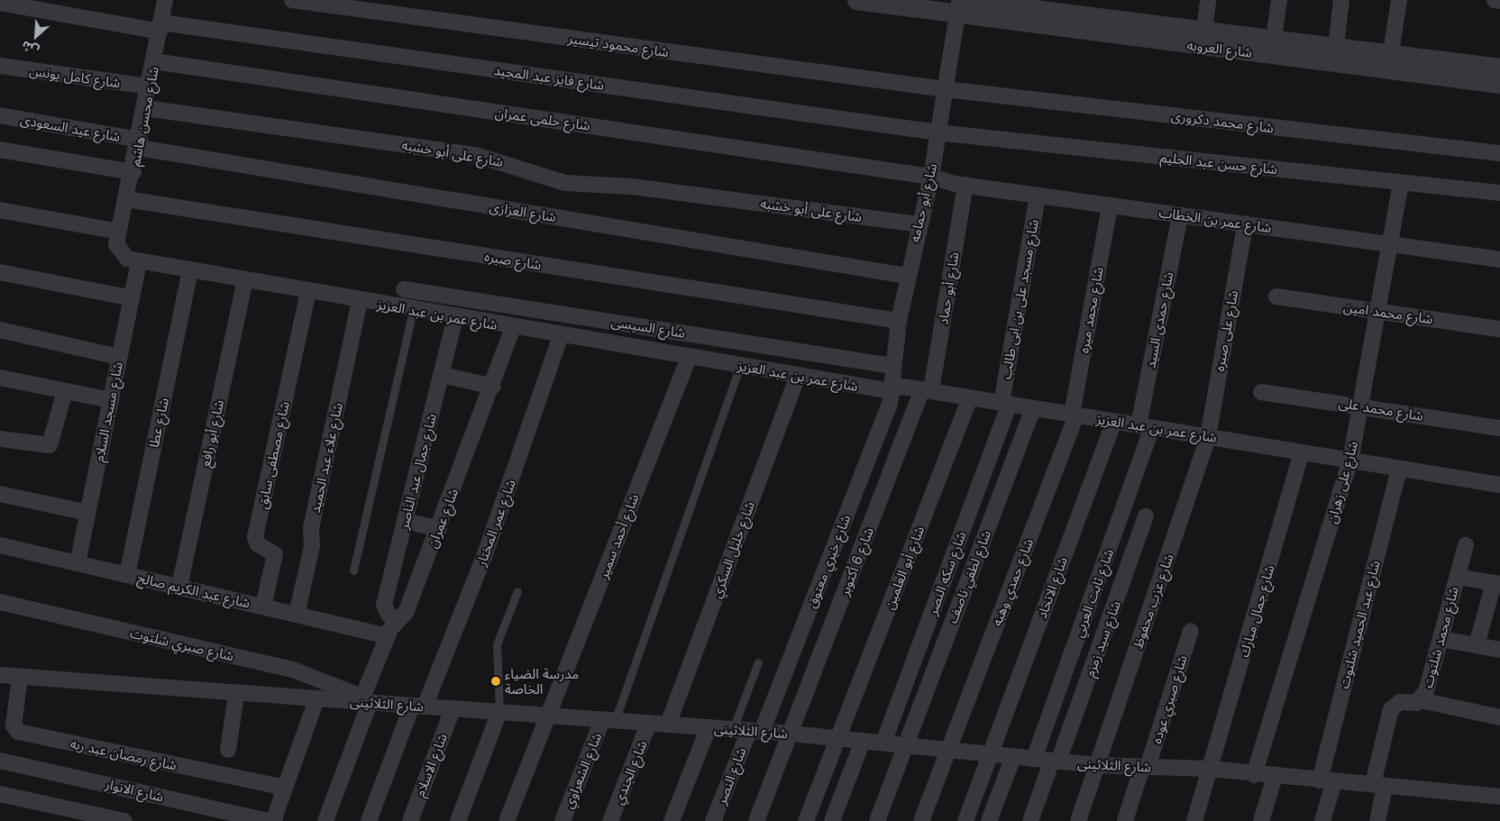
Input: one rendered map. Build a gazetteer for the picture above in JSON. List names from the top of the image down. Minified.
{"streets":{"street":["شارع محمود تيسير","شارع العروبه","شارع كامل يونس","شارع فايز عبد المجيد","شارع محسن هاشم","شارع حلمى عمران","شارع محمد دكرورى","شارع عيد السعودى","شارع على أبو خشبه","شارع حسن عبد الحليم","شارع أبو حمامه","شارع العزازى","شارع عمر بن الخطاب","شارع صبره","شارع أبو حماد","شارع مسجد على بن ابى طالب","شارع محمد ميره","شارع محمد امين","شارع عمر بن عبد العزيز","شارع حمدى السيد","شارع السيسى","شارع على صبره","شارع محمد على","شارع مسجد السلام","شارع عطا","شارع أبو رافع","شارع مصطفى سابق","شارع علاء عبد الحميد","شارع جمال عبد الناصر","شارع على زهران","شارع عمران","شارع عمر المختار","شارع أحمد سمير","شارع خليل السكري","شارع خيري معتوق","شارع 6 أكتوبر","شارع أبو العلمين","شارع سكه النصر","شارع لطفي ناصف","شارع حمدي وهبه","شارع الاتحاد","شارع عبد الكريم صالح","شارع ثابت العربي","شارع عزب محفوظ","شارع جمال مبارك","شارع عبد الحميد شلتوت","شارع محمد شلتوت","شارع سيد زمزم","شارع صبري شلتوت","شارع صبري عوده","شارع الثلاثينى","شارع رمضان عبد ربه","شارع الاسلام","شارع الشعراوي","شارع الجندي","شارع النصر","شارع الانوار"]},"crossings":[["شارع محمود تيسير","شارع محمد دكرورى"],["شارع محمود تيسير","شارع أبو حمامه"],["شارع العروبه","شارع أبو حمامه"],["شارع كامل يونس","شارع محسن هاشم"],["شارع فايز عبد المجيد","شارع محسن هاشم"],["شارع فايز عبد المجيد","شارع حسن عبد الحليم"],["شارع فايز عبد المجيد","شارع أبو حمامه"],["شارع محسن هاشم","شارع حلمى عمران"],["شارع محسن هاشم","شارع عيد السعودى"],["شارع محسن هاشم","شارع على أبو خشبه"],["شارع محسن هاشم","شارع العزازى"],["شارع محسن هاشم","شارع صبره"],["شارع محسن هاشم","شارع عمر بن عبد العزيز"],["شارع حلمى عمران","شارع أبو حمامه"],["شارع حلمى عمران","شارع عمر بن الخطاب"],["شارع محمد دكرورى","شارع أبو حمامه"],["شارع عيد السعودى","شارع العزازى"],["شارع على أبو خشبه","شارع أبو حمامه"],["شارع حسن عبد الحليم","شارع أبو حمامه"],["شارع حسن عبد الحليم","شارع على زهران"],["شارع أبو حمامه","شارع العزازى"],["شارع أبو حمامه","شارع عمر بن الخطاب"],["شارع أبو حمامه","شارع صبره"],["شارع أبو حمامه","شارع عمر بن عبد العزيز"],["شارع أبو حمامه","شارع السيسى"],["شارع أبو حمامه","شارع خيري معتوق"],["شارع عمر بن الخطاب","شارع أبو حماد"],["شارع عمر بن الخطاب","شارع مسجد على بن ابى طالب"],["شارع عمر بن الخطاب","شارع محمد ميره"],["شارع عمر بن الخطاب","شارع حمدى السيد"],["شارع عمر بن الخطاب","شارع على صبره"],["شارع عمر بن الخطاب","شارع على زهران"],["شارع أبو حماد","شارع عمر بن عبد العزيز"],["شارع أبو حماد","شارع 6 أكتوبر"],["شارع مسجد على بن ابى طالب","شارع عمر بن عبد العزيز"],["شارع مسجد على بن ابى طالب","شارع سكه النصر"],["شارع محمد ميره","شارع عمر بن عبد العزيز"],["شارع محمد ميره","شارع حمدي وهبه"],["شارع محمد امين","شارع على زهران"],["شارع عمر بن عبد العزيز","شارع حمدى السيد"],["شارع عمر بن عبد العزيز","شارع على صبره"],["شارع عمر بن عبد العزيز","شارع مسجد السلام"],["شارع عمر بن عبد العزيز","شارع عطا"],["شارع عمر بن عبد العزيز","شارع أبو رافع"],["شارع عمر بن عبد العزيز","شارع مصطفى سابق"],["شارع عمر بن عبد العزيز","شارع علاء عبد الحميد"],["شارع عمر بن عبد العزيز","شارع جمال عبد الناصر"],["شارع عمر بن عبد العزيز","شارع على زهران"],["شارع عمر بن عبد العزيز","شارع عمران"],["شارع عمر بن عبد العزيز","شارع عمر المختار"],["شارع عمر بن عبد العزيز","شارع أحمد سمير"],["شارع عمر بن عبد العزيز","شارع خليل السكري"],["شارع عمر بن عبد العزيز","شارع خيري معتوق"],["شارع عمر بن عبد العزيز","شارع 6 أكتوبر"],["شارع عمر بن عبد العزيز","شارع أبو العلمين"],["شارع عمر بن عبد العزيز","شارع سكه النصر"],["شارع عمر بن عبد العزيز","شارع لطفي ناصف"],["شارع عمر بن عبد العزيز","شارع حمدي وهبه"],["شارع عمر بن عبد العزيز","شارع الاتحاد"],["شارع عمر بن عبد العزيز","شارع ثابت العربي"],["شارع عمر بن عبد العزيز","شارع عزب محفوظ"],["شارع عمر بن عبد العزيز","شارع جمال مبارك"],["شارع عمر بن عبد العزيز","شارع عبد الحميد شلتوت"],["شارع حمدى السيد","شارع ثابت العربي"],["شارع على صبره","شارع عزب محفوظ"],["شارع محمد على","شارع على زهران"],["شارع مسجد السلام","شارع عبد الكريم صالح"],["شارع عطا","شارع عبد الكريم صالح"],["شارع أبو رافع","شارع عبد الكريم صالح"],["شارع مصطفى سابق","شارع عبد الكريم صالح"],["شارع علاء عبد الحميد","شارع عبد الكريم صالح"],["شارع جمال عبد الناصر","شارع عمران"],["شارع على زهران","شارع الثلاثينى"],["شارع عمران","شارع عبد الكريم صالح"],["شارع عمران","شارع صبري شلتوت"],["شارع عمران","شارع الثلاثينى"],["شارع عمر المختار","شارع الثلاثينى"],["شارع أحمد سمير","شارع الثلاثينى"],["شارع خليل السكري","شارع الثلاثينى"],["شارع خيري معتوق","شارع الثلاثينى"],["شارع خيري معتوق","شارع النصر"],["شارع 6 أكتوبر","شارع الثلاثينى"],["شارع أبو العلمين","شارع الثلاثينى"],["شارع سكه النصر","شارع الثلاثينى"],["شارع لطفي ناصف","شارع الثلاثينى"],["شارع حمدي وهبه","شارع الثلاثينى"],["شارع الاتحاد","شارع الثلاثينى"],["شارع ثابت العربي","شارع الثلاثينى"],["شارع عزب محفوظ","شارع الثلاثينى"],["شارع جمال مبارك","شارع الثلاثينى"],["شارع عبد الحميد شلتوت","شارع الثلاثينى"],["شارع محمد شلتوت","شارع الثلاثينى"],["شارع سيد زمزم","شارع الثلاثينى"],["شارع صبري شلتوت","شارع الثلاثينى"],["شارع صبري عوده","شارع الثلاثينى"],["شارع الثلاثينى","شارع رمضان عبد ربه"],["شارع الثلاثينى","شارع الاسلام"],["شارع الثلاثينى","شارع الشعراوي"],["شارع الثلاثينى","شارع الجندي"],["شارع الثلاثينى","شارع النصر"]],"places":["مدرسة الضياء الخاصة"],"north":"bottom left"}
